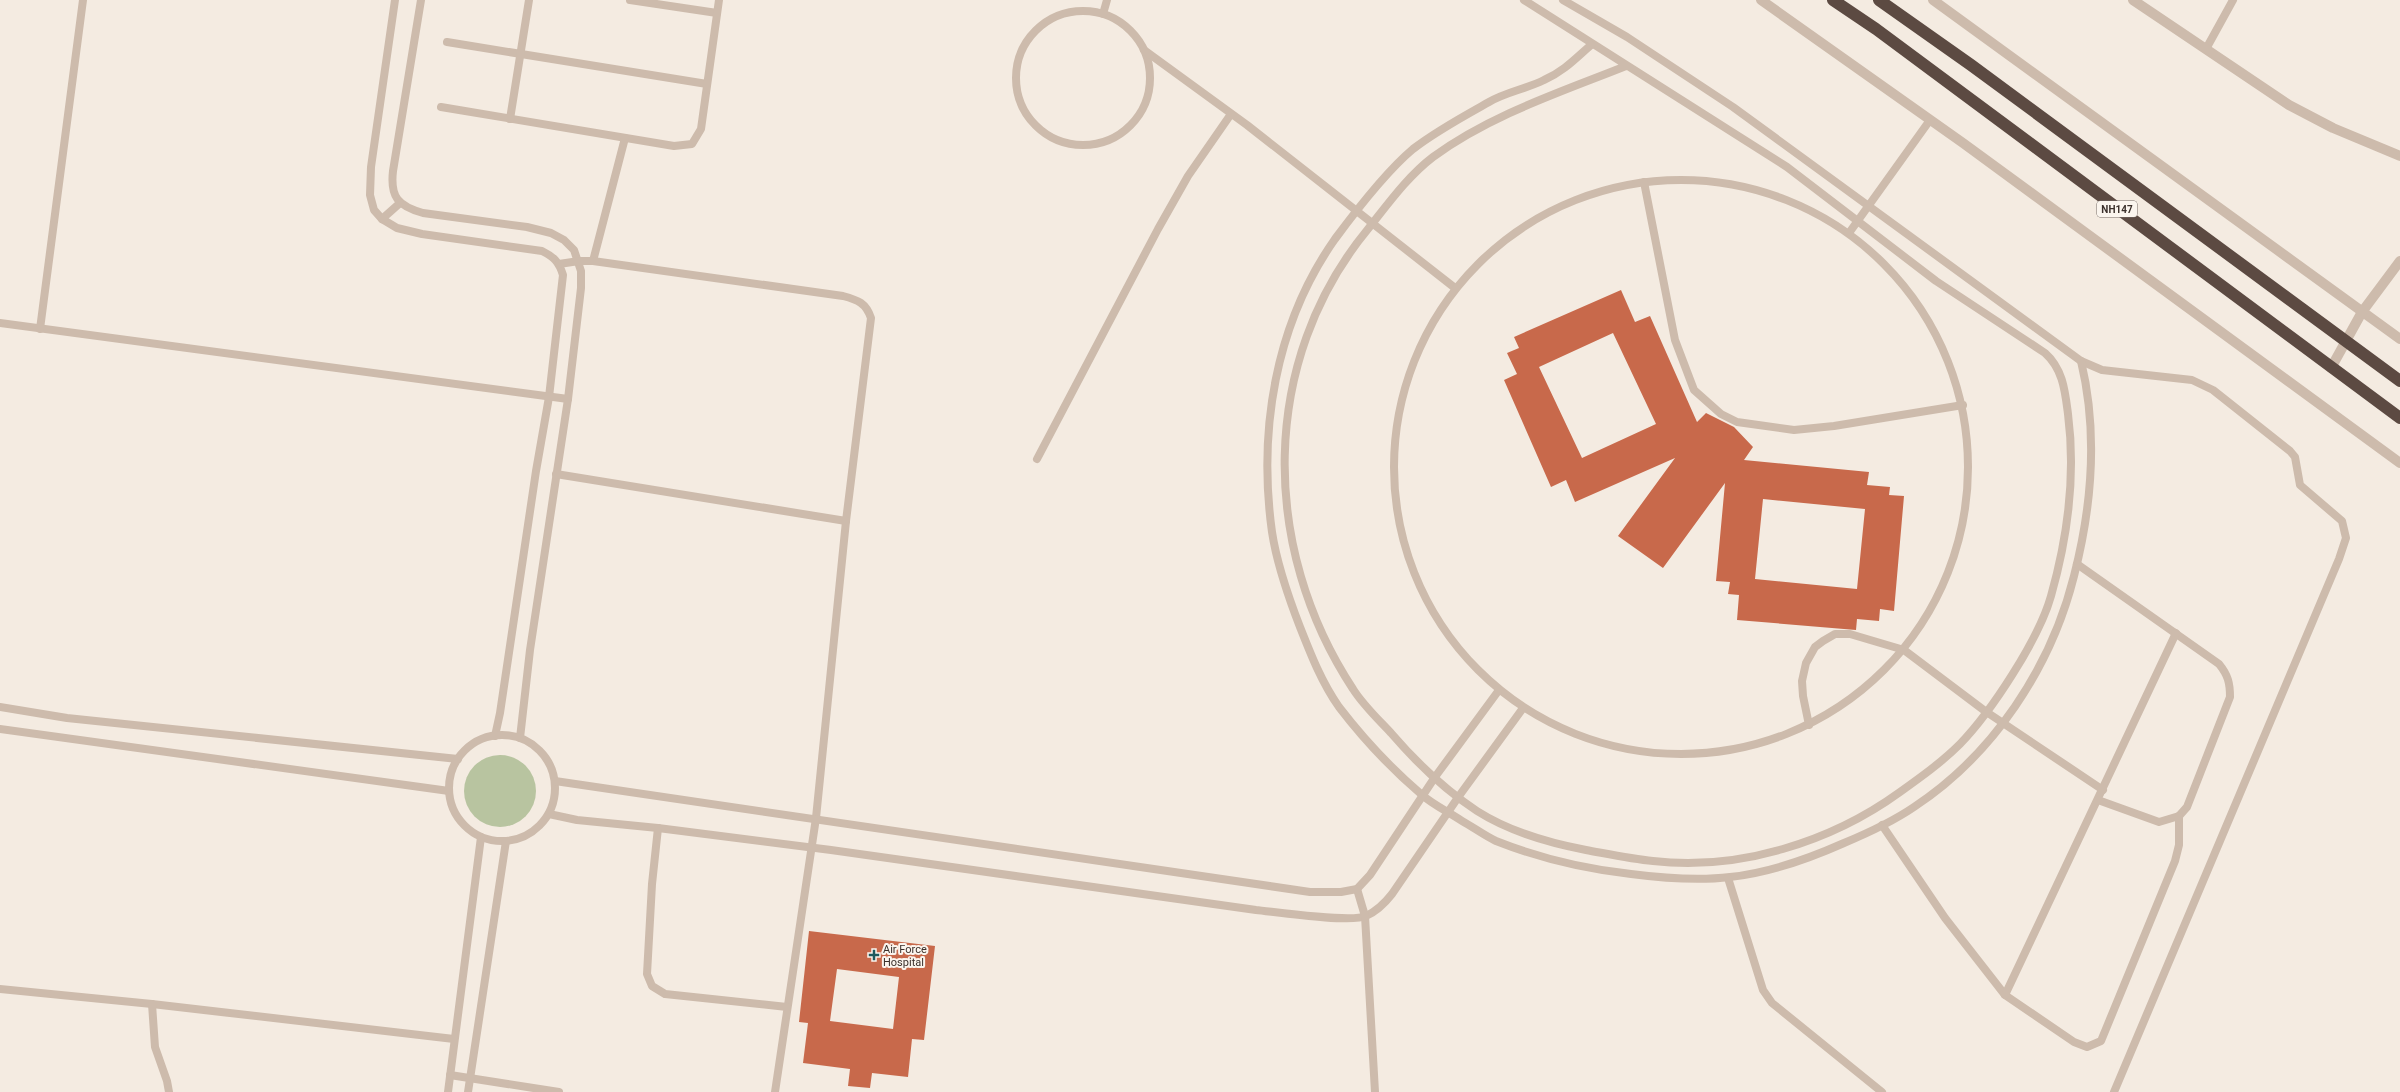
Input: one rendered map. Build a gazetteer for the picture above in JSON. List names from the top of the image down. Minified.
{"streets":{"highway":["NH147"]},"places":{"health":["Air Force Hospital"]}}
